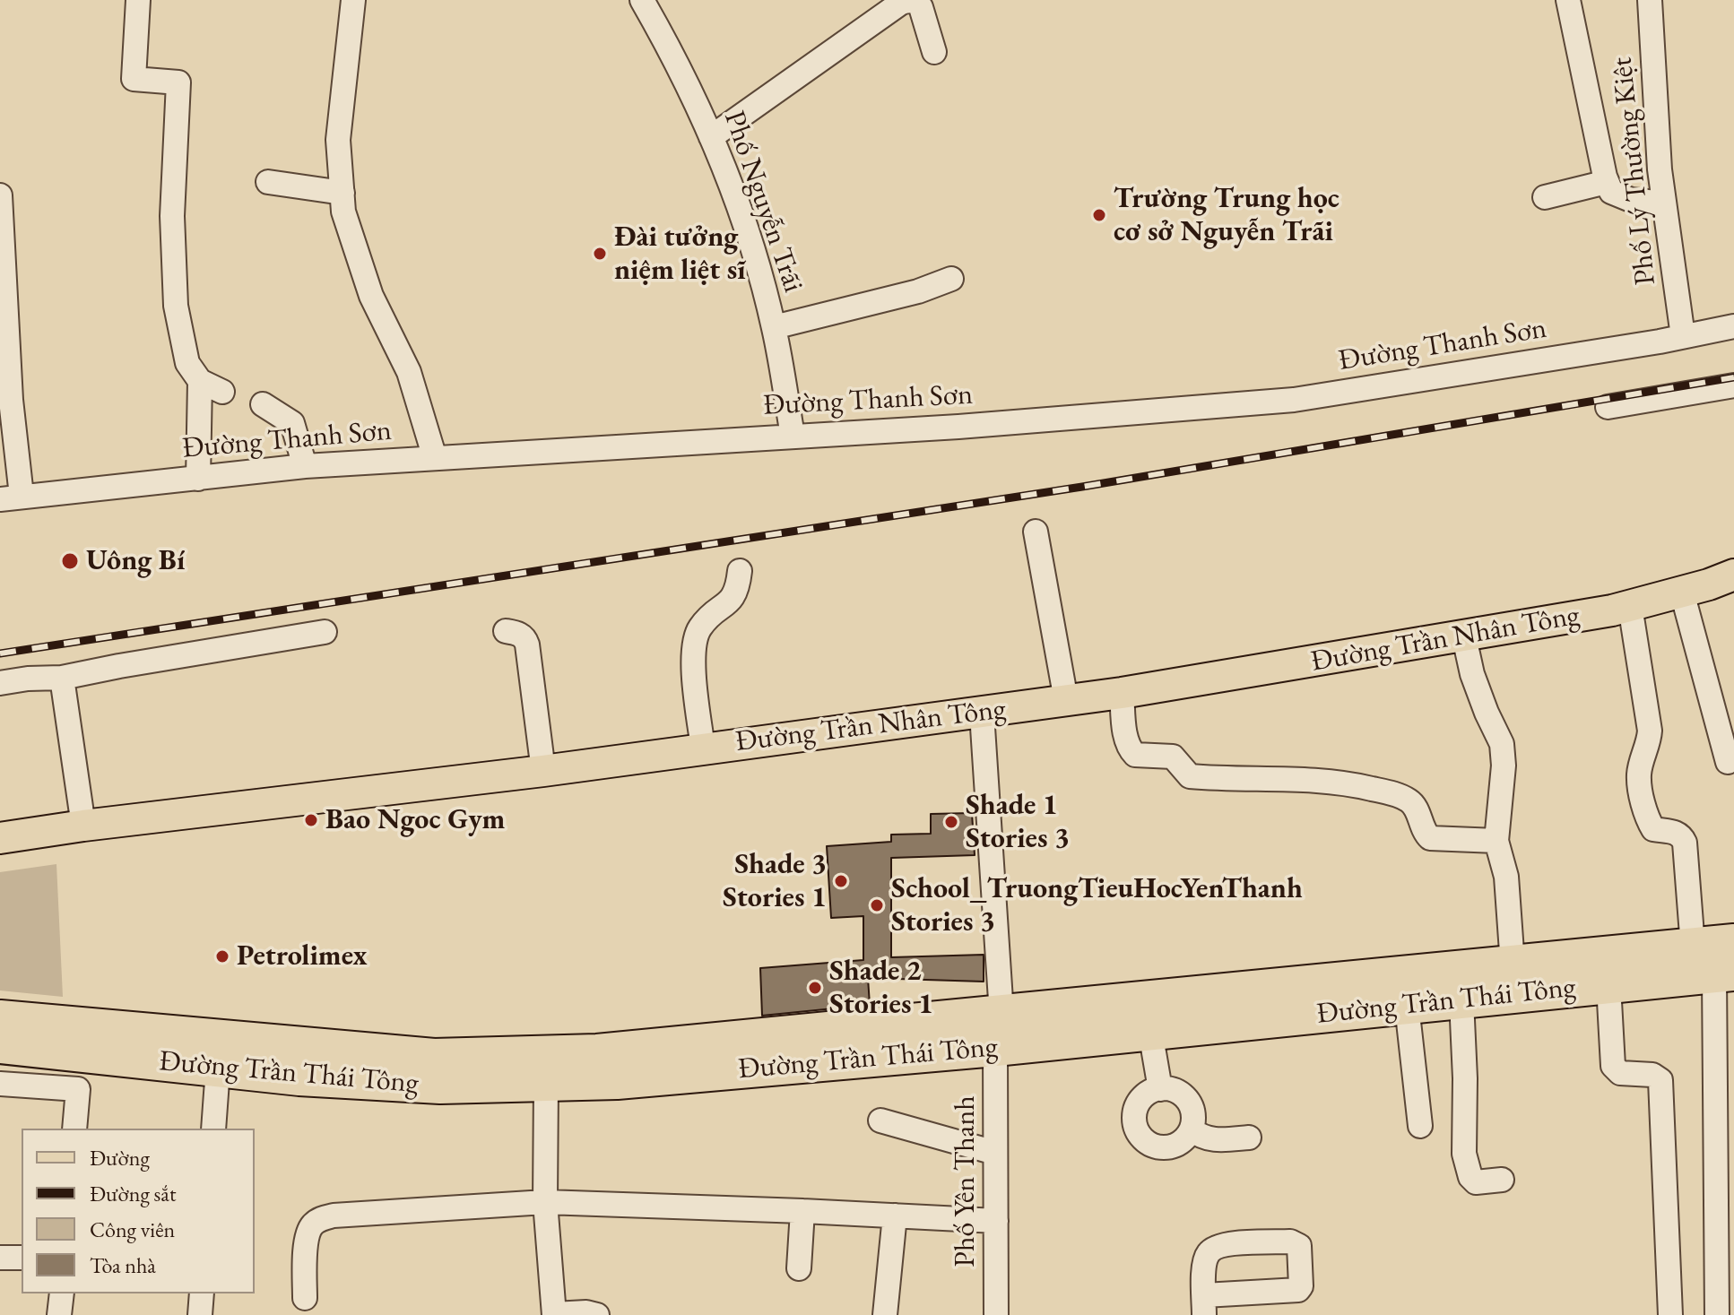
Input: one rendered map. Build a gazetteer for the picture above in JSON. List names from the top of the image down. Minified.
{"streets":{"highway":["Đường Trần Thái Tông"],"main road":["Đường Trần Nhân Tông"],"street":["Phố Lý Thường Kiệt","Phố Nguyễn Trãi","Đường Thanh Sơn","Phố Yên Thanh"]},"crossings":[["Phố Lý Thường Kiệt","Đường Thanh Sơn"],["Phố Nguyễn Trãi","Đường Thanh Sơn"],["Đường Trần Nhân Tông","Phố Yên Thanh"],["Đường Trần Thái Tông","Phố Yên Thanh"]],"places":["Trường Trung học cơ sở Nguyễn Trãi","Đài tưởng niệm liệt sĩ","Uông Bí","Bao Ngoc Gym","Shade 1 Stories 3","Shade 3 Stories 1","School_TruongTieuHocYenThanh Stories 3","Petrolimex","Shade 2 Stories 1"],"legend":["Đường","Đường sắt","Công viên","Tòa nhà"]}
